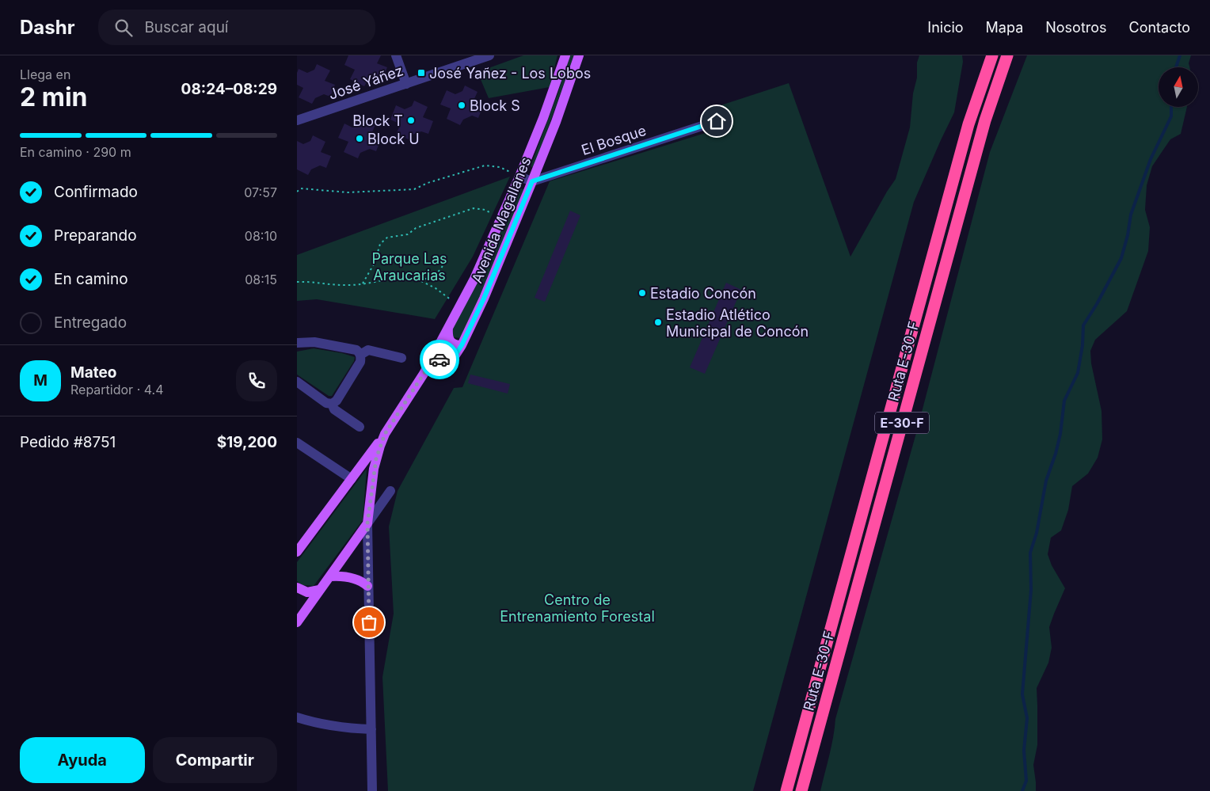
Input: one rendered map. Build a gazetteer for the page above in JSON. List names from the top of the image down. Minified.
{"streets":{"highway":["Ruta E-30-F","E-30-F"],"main road":["Avenida Magallanes"],"street":["José Yáñez","El Bosque"]},"crossings":[["El Bosque","Avenida Magallanes"]],"parks":["Parque Las Araucarias","Centro de Entrenamiento Forestal"],"places":{"transit":["José Yañez - Los Lobos"],"other":["Block S","Block T","Block U","Estadio Concón","Estadio Atlético Municipal de Concón"]},"north":"top","page":{"header":"Dashr","search":"Buscar aquí","nav":["Inicio","Mapa","Nosotros","Contacto"],"heading":["2 min","Llega en","08:24–08:29"],"panel":["Mateo","Repartidor · 4.4","Pedido #8751","$19,200"],"bar":"En camino · 290 m","list":[["Confirmado","07:57"],["Preparando","08:10"],["En camino","08:15"],"Entregado"],"round":"M","buttons":["Ayuda","Compartir"]}}
